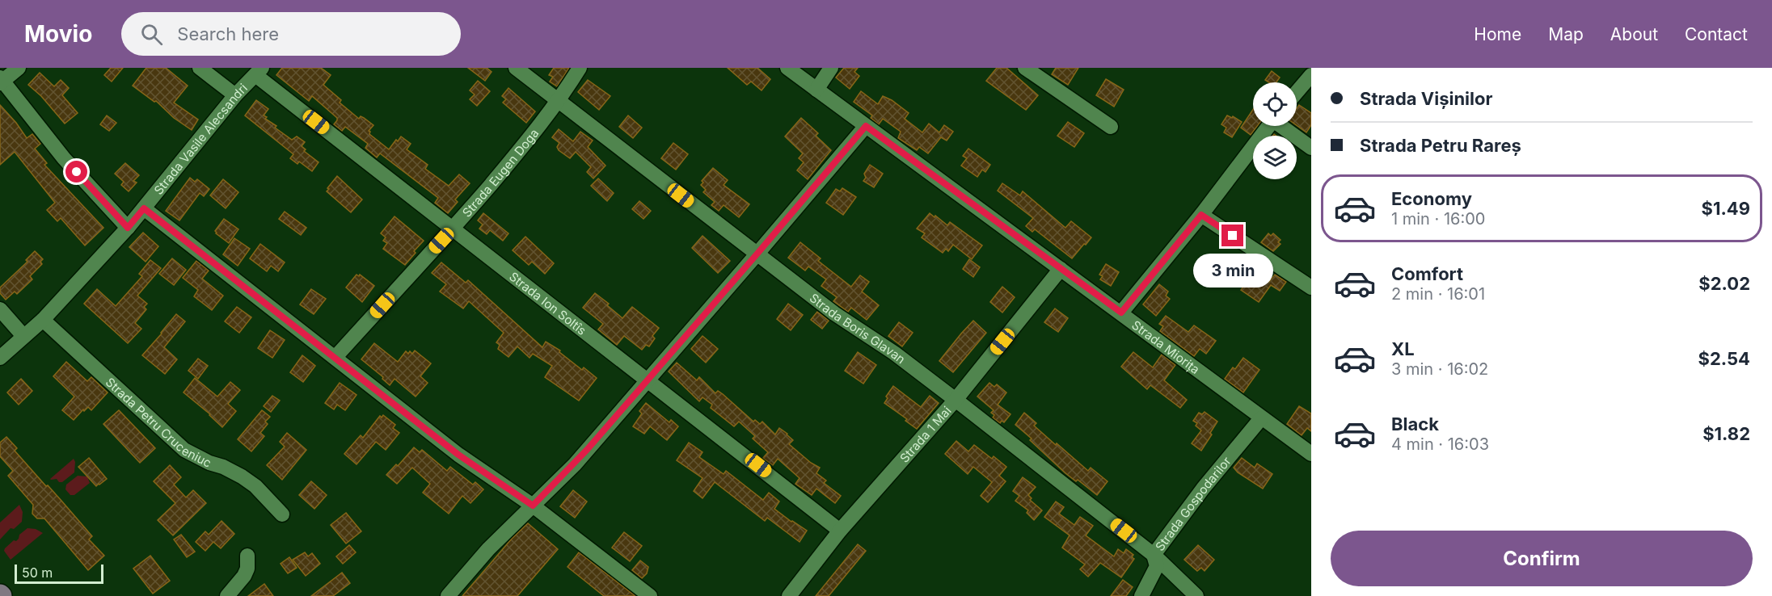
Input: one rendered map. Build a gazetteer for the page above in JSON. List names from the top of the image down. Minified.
{"streets":{"street":["Strada Vasile Alecsandri","Strada Eugen Doga","Strada Ion Soltîs","Strada Boris Glavan","Strada Miorița","Strada Petru Cruceniuc","Strada 1 Mai","Strada Gospodarilor"]},"crossings":[["Strada Vasile Alecsandri","Strada Ion Soltîs"],["Strada Vasile Alecsandri","Strada Petru Cruceniuc"],["Strada Eugen Doga","Strada Ion Soltîs"],["Strada Eugen Doga","Strada Boris Glavan"],["Strada Ion Soltîs","Strada 1 Mai"],["Strada Boris Glavan","Strada 1 Mai"],["Strada Boris Glavan","Strada Gospodarilor"],["Strada Miorița","Strada 1 Mai"],["Strada Miorița","Strada Gospodarilor"]],"scale_bar":"50 m","page":{"header":"Movio","search":"Search here","nav":["Home","Map","About","Contact"],"banner":["Strada Vișinilor","Strada Petru Rareș"],"list":[{"name":"Economy","note":"1 min · 16:00","value":"$1.49"},{"name":"Comfort","note":"2 min · 16:01","value":"$2.02"},{"name":"XL","note":"3 min · 16:02","value":"$2.54"},{"name":"Black","note":"4 min · 16:03","value":"$1.82"}],"bubble":"3 min","buttons":"Confirm","scale":"50 m"}}
